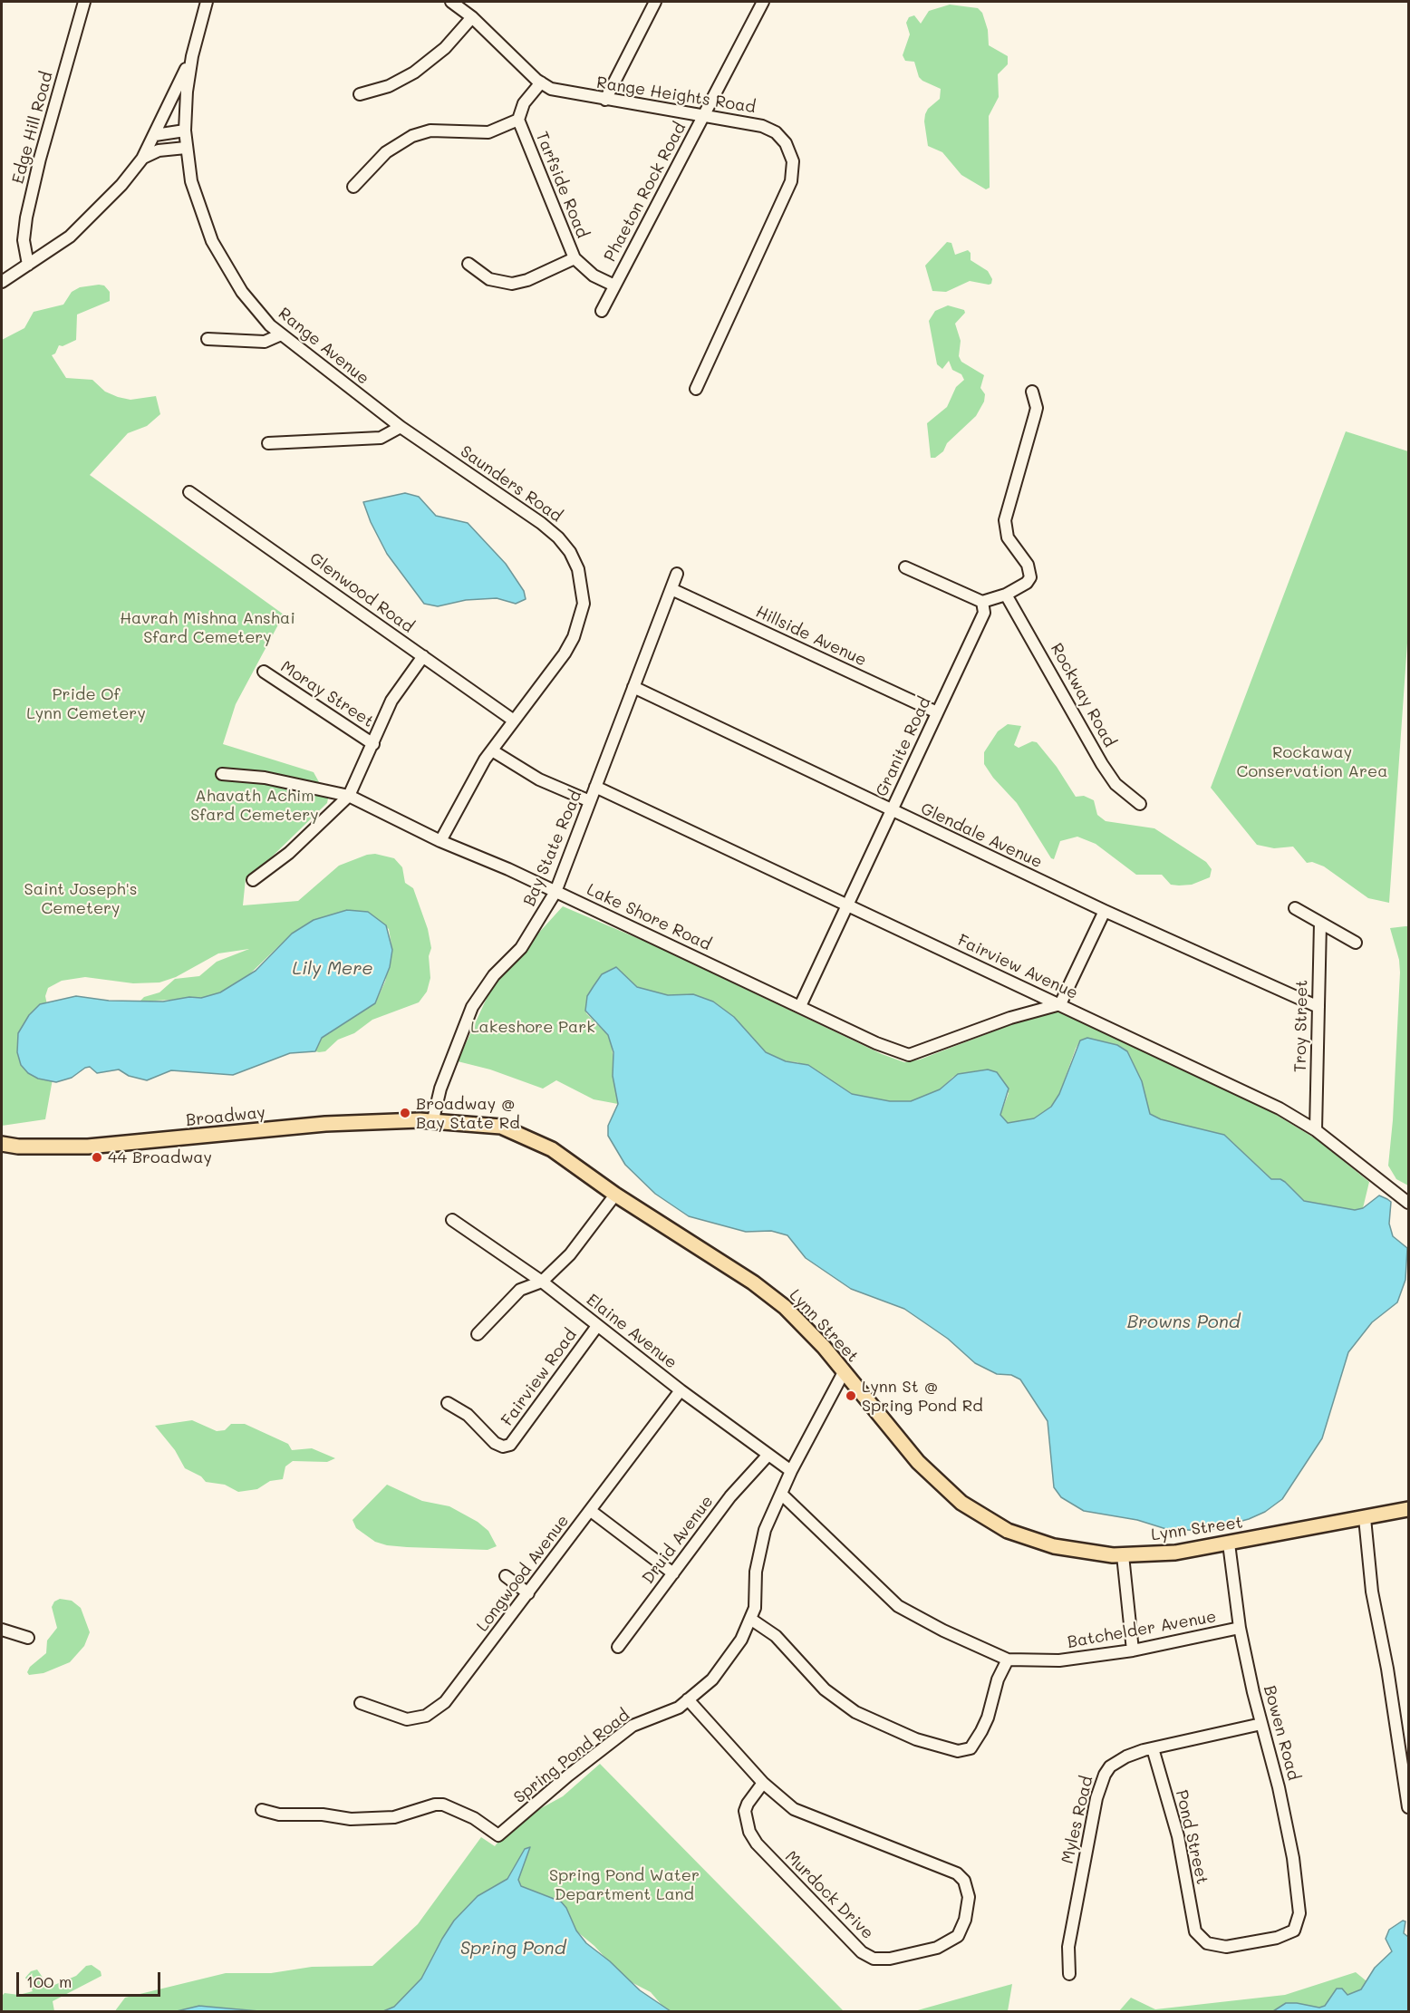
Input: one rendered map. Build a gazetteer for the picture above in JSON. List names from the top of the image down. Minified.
{"streets":{"main road":["Broadway","Lynn Street"],"street":["Range Heights Road","Edge Hill Road","Tarfside Road","Phaeton Rock Road","Range Avenue","Saunders Road","Glenwood Road","Hillside Avenue","Moray Street","Rockway Road","Granite Road","Glendale Avenue","Bay State Road","Lake Shore Road","Fairview Avenue","Troy Street","Elaine Avenue","Fairview Road","Druid Avenue","Longwood Avenue","Batchelder Avenue","Bowen Road","Spring Pond Road","Myles Road","Pond Street","Murdock Drive"]},"crossings":[["Range Heights Road","Tarfside Road"],["Range Heights Road","Phaeton Rock Road"],["Tarfside Road","Phaeton Rock Road"],["Range Avenue","Saunders Road"],["Saunders Road","Glenwood Road"],["Saunders Road","Lake Shore Road"],["Hillside Avenue","Granite Road"],["Hillside Avenue","Bay State Road"],["Granite Road","Glendale Avenue"],["Granite Road","Lake Shore Road"],["Granite Road","Fairview Avenue"],["Glendale Avenue","Bay State Road"],["Glendale Avenue","Troy Street"],["Bay State Road","Lake Shore Road"],["Bay State Road","Fairview Avenue"],["Bay State Road","Broadway"],["Lake Shore Road","Fairview Avenue"],["Fairview Avenue","Troy Street"],["Broadway","Lynn Street"],["Lynn Street","Bowen Road"],["Lynn Street","Spring Pond Road"],["Elaine Avenue","Fairview Road"],["Elaine Avenue","Druid Avenue"],["Elaine Avenue","Longwood Avenue"],["Elaine Avenue","Spring Pond Road"],["Batchelder Avenue","Bowen Road"],["Batchelder Avenue","Spring Pond Road"],["Bowen Road","Myles Road"],["Bowen Road","Pond Street"],["Spring Pond Road","Murdock Drive"],["Myles Road","Pond Street"]],"water":["Lily Mere","Browns Pond","Spring Pond"],"parks":["Havrah Mishna Anshai Sfard Cemetery","Pride Of Lynn Cemetery","Rockaway Conservation Area","Ahavath Achim Sfard Cemetery","Saint Joseph's Cemetery","Lakeshore Park","Spring Pond Water Department Land"],"places":["Broadway @ Bay State Rd","44 Broadway","Lynn St @ Spring Pond Rd"],"scale_bar":"100 m"}
